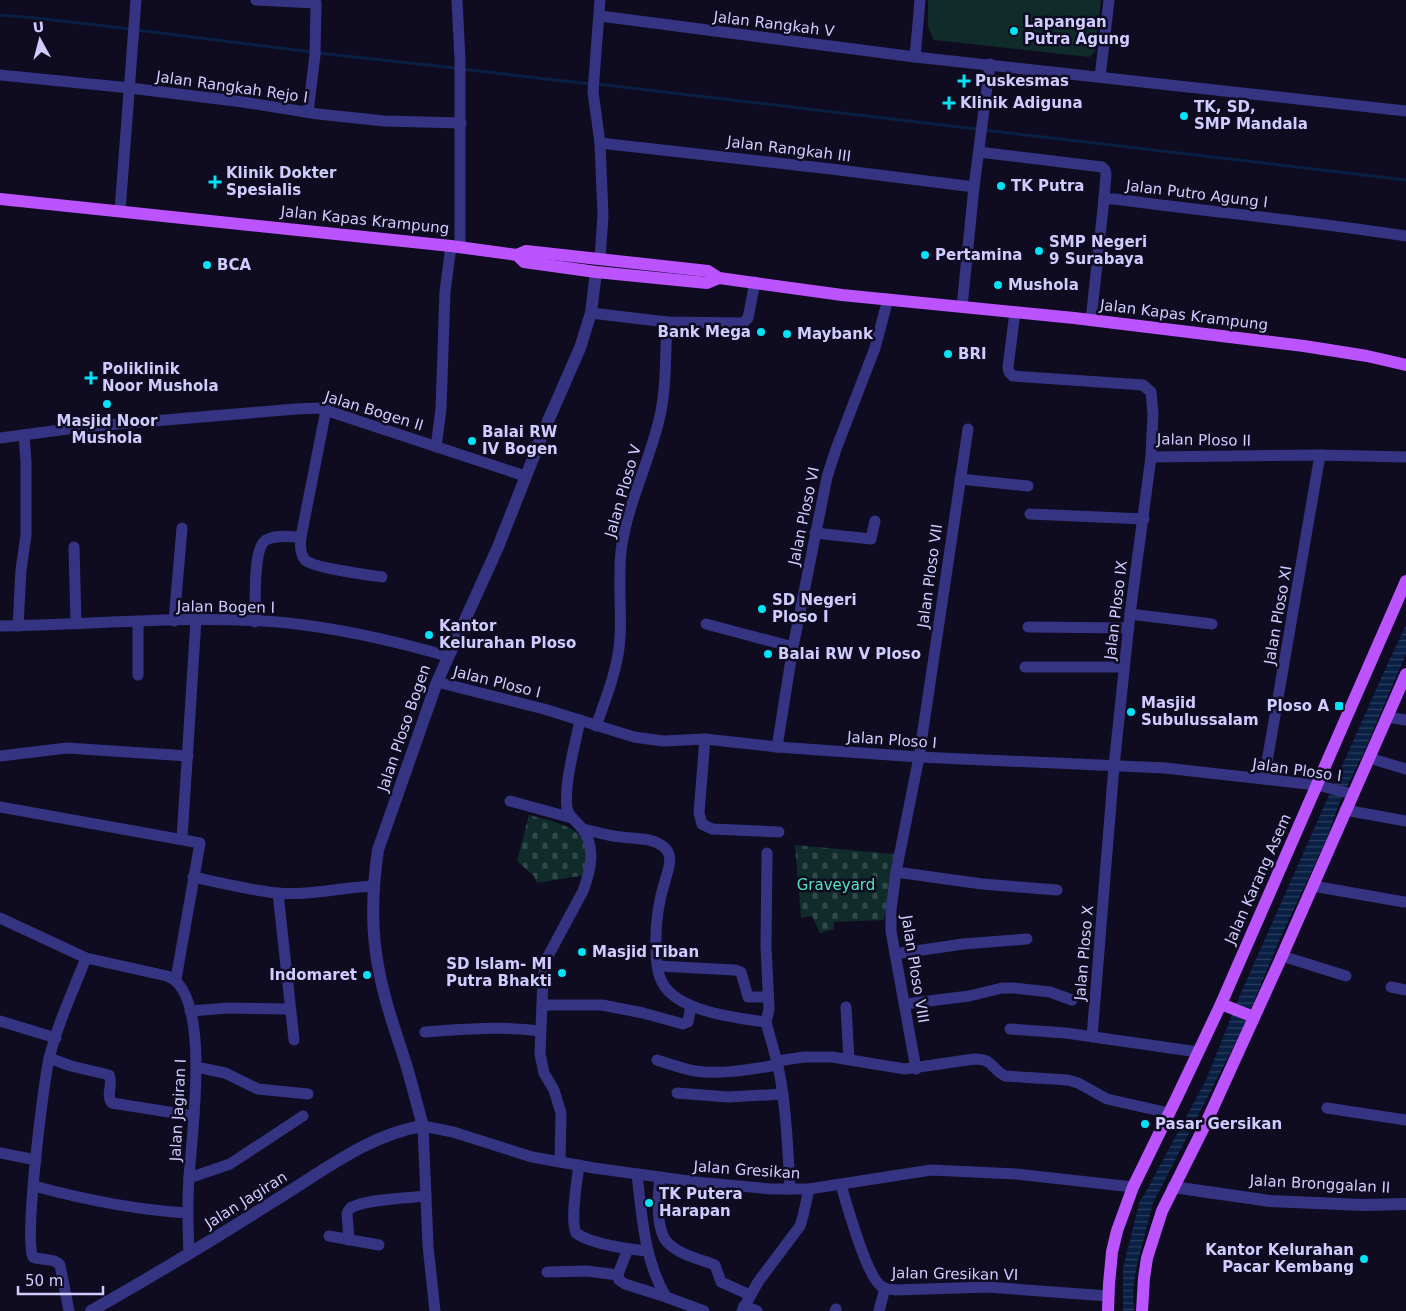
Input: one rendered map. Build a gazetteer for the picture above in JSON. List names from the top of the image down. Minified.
{"streets":{"main road":["Jalan Kapas Krampung","Jalan Karang Asem"],"street":["Jalan Rangkah V","Jalan Rangkah Rejo I","Jalan Rangkah III","Jalan Putro Agung I","Jalan Bogen II","Jalan Ploso II","Jalan Ploso V","Jalan Ploso VI","Jalan Ploso VII","Jalan Bogen I","Jalan Ploso IX","Jalan Ploso XI","Jalan Ploso I","Jalan Ploso Bogen","Jalan Ploso X","Jalan Ploso VIII","Jalan Jagiran I","Jalan Gresikan","Jalan Bronggalan II","Jalan Jagiran","Jalan Gresikan VI"]},"crossings":[["Jalan Putro Agung I","Jalan Kapas Krampung"],["Jalan Kapas Krampung","Jalan Ploso II"],["Jalan Kapas Krampung","Jalan Ploso VI"],["Jalan Kapas Krampung","Jalan Ploso Bogen"],["Jalan Bogen II","Jalan Ploso Bogen"],["Jalan Ploso II","Jalan Ploso IX"],["Jalan Ploso II","Jalan Ploso XI"],["Jalan Ploso V","Jalan Ploso I"],["Jalan Ploso VI","Jalan Ploso I"],["Jalan Ploso VII","Jalan Ploso I"],["Jalan Ploso VII","Jalan Ploso VIII"],["Jalan Bogen I","Jalan Ploso Bogen"],["Jalan Ploso IX","Jalan Ploso I"],["Jalan Ploso IX","Jalan Ploso X"],["Jalan Ploso XI","Jalan Ploso I"],["Jalan Ploso I","Jalan Ploso Bogen"],["Jalan Ploso I","Jalan Karang Asem"],["Jalan Ploso I","Jalan Ploso X"],["Jalan Ploso I","Jalan Ploso VIII"],["Jalan Ploso Bogen","Jalan Gresikan"],["Jalan Ploso Bogen","Jalan Jagiran"],["Jalan Karang Asem","Jalan Gresikan"],["Jalan Karang Asem","Jalan Gresikan VI"],["Jalan Jagiran I","Jalan Jagiran"],["Jalan Gresikan","Jalan Jagiran"],["Jalan Gresikan","Jalan Gresikan VI"]],"parks":["Graveyard"],"places":{"other":["Lapangan Putra Agung","TK, SD, SMP Mandala","TK Putra","SMP Negeri 9 Surabaya","Pertamina","BCA","Mushola","Bank Mega","Maybank","BRI","Masjid Noor Mushola","Balai RW IV Bogen","SD Negeri Ploso I","Kantor Kelurahan Ploso","Balai RW V Ploso","Masjid Subulussalam","Masjid Tiban","SD Islam- MI Putra Bhakti","Indomaret","Pasar Gersikan","TK Putera Harapan","Kantor Kelurahan Pacar Kembang"],"health":["Puskesmas","Klinik Adiguna","Klinik Dokter Spesialis","Poliklinik Noor Mushola"],"transit":["Ploso A"]},"scale_bar":"50 m","north":"top"}
